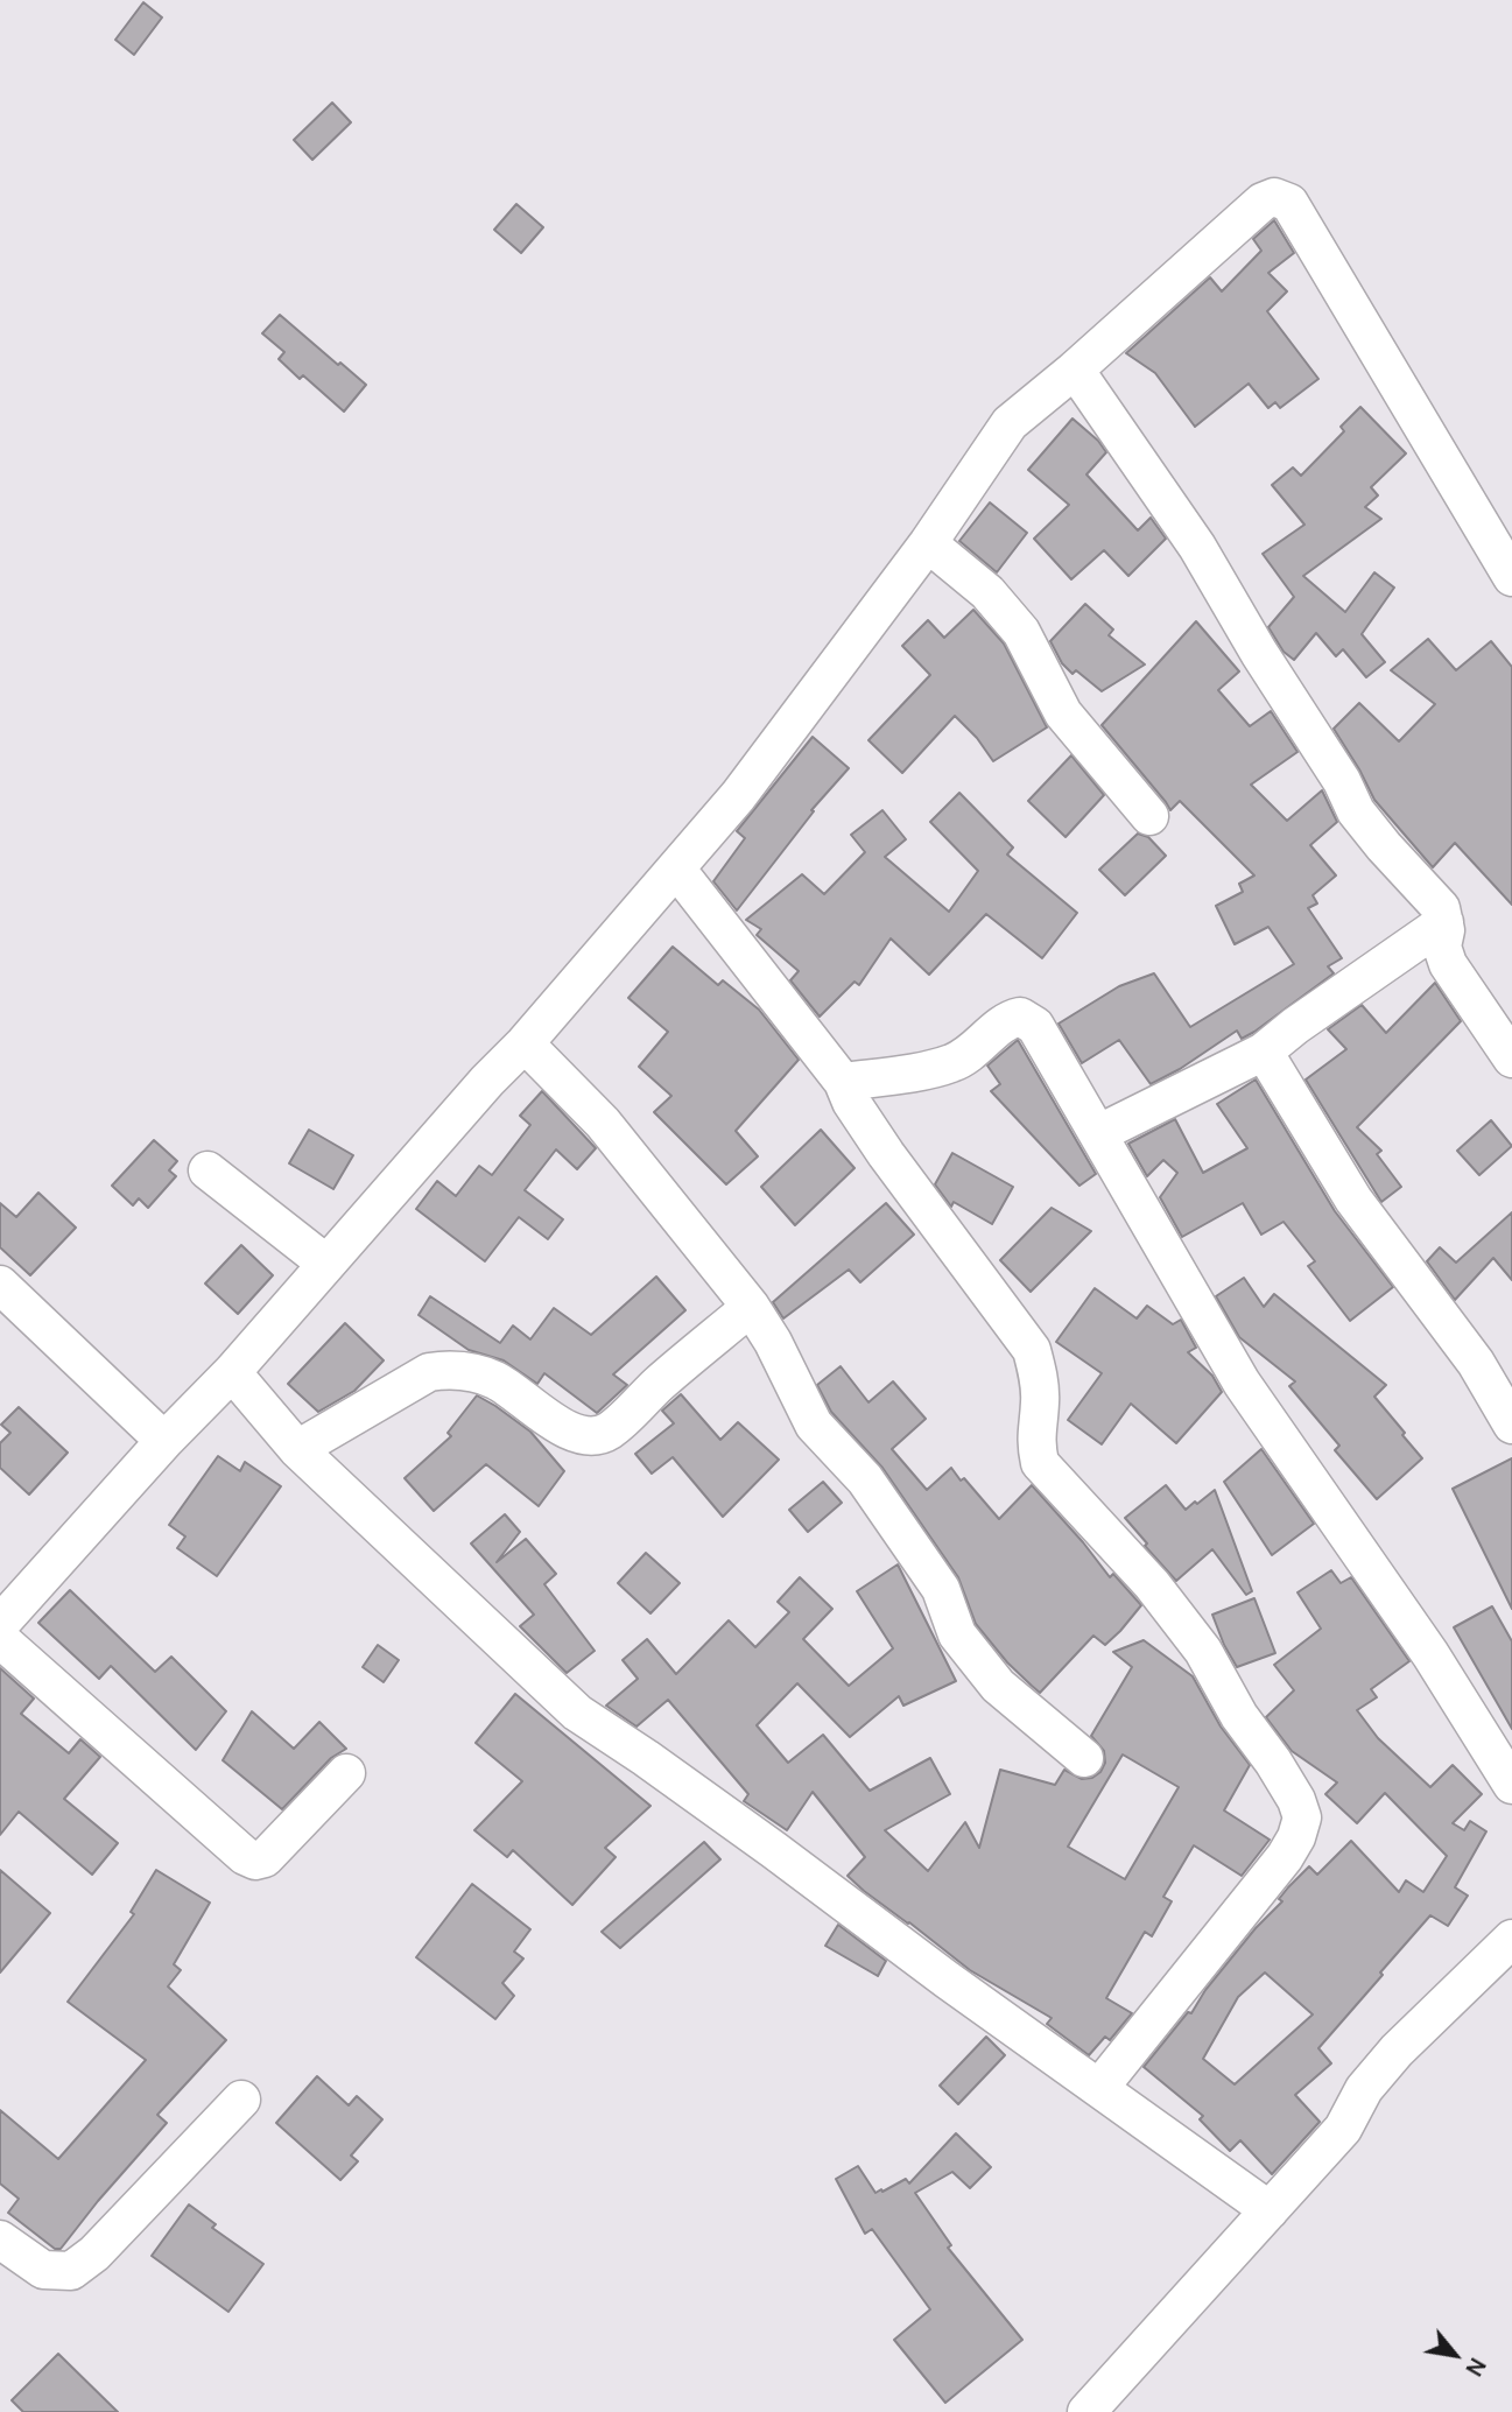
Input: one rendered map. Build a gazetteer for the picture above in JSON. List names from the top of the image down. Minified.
{"north":"bottom right"}
